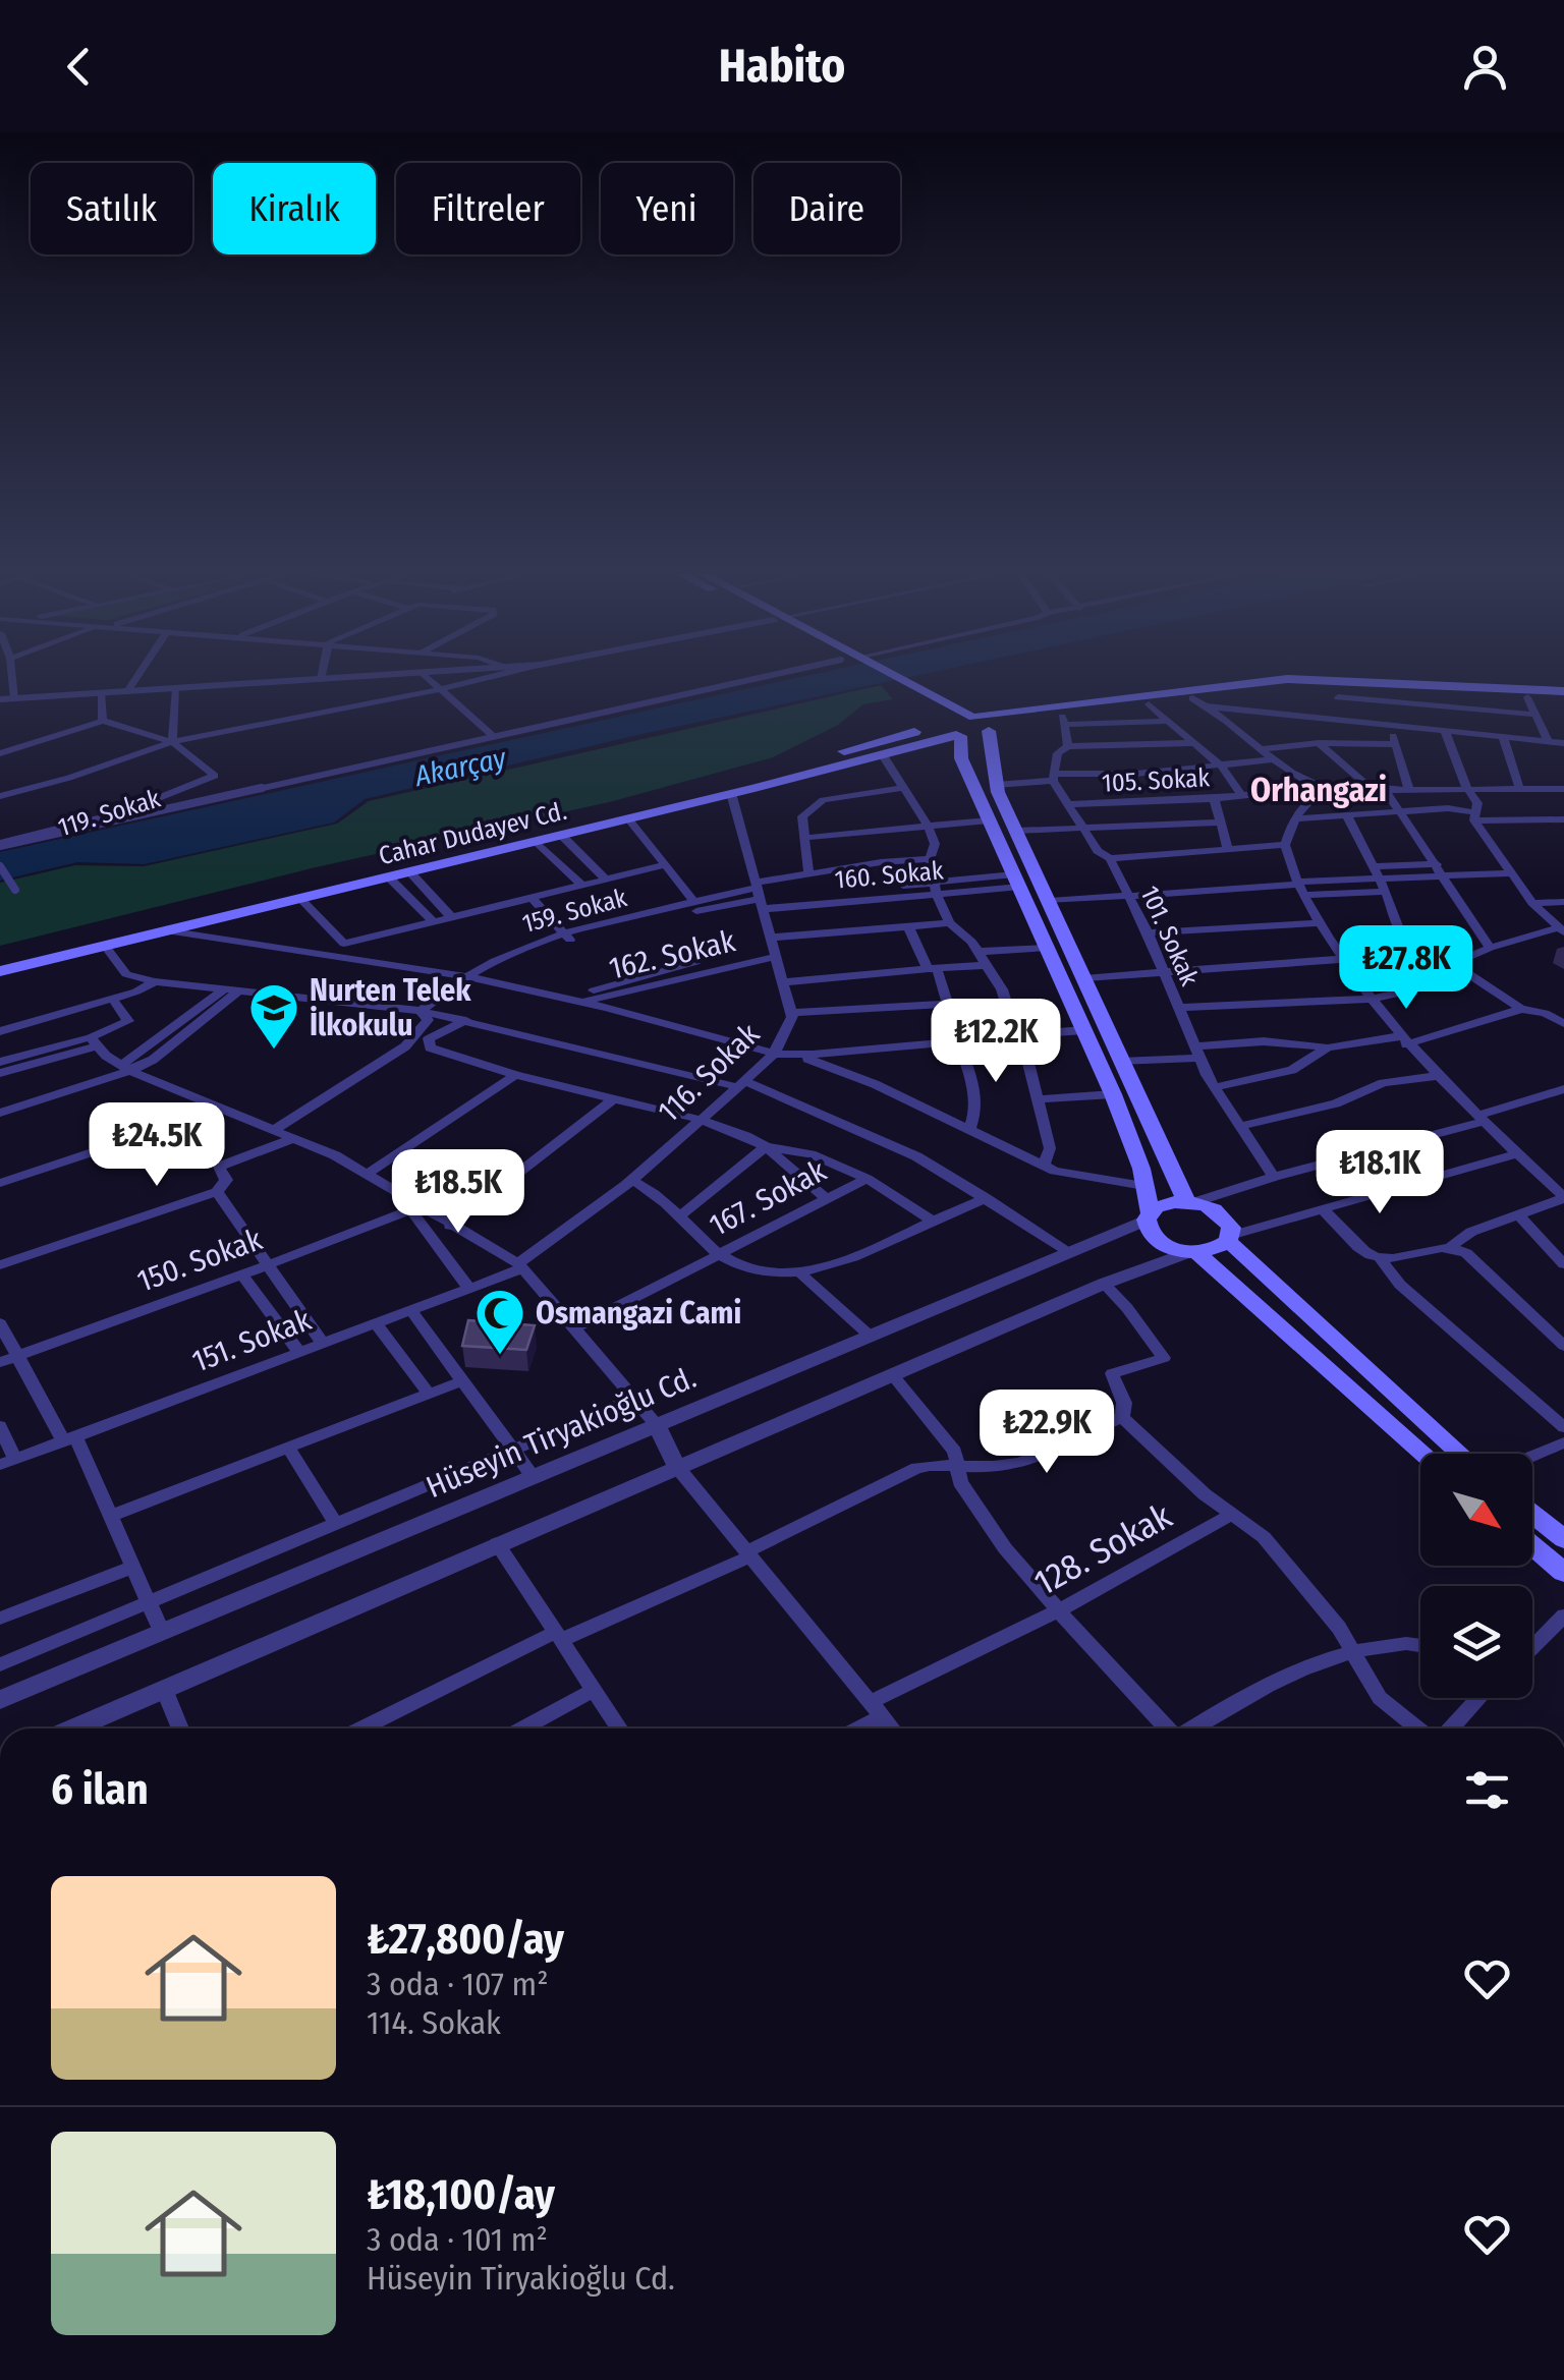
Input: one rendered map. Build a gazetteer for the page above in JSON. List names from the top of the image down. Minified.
{"streets":{"main road":["Cahar Dudayev Cd.","Hüseyin Tiryakioğlu Cd."],"street":["105. Sokak","119. Sokak","160. Sokak","159. Sokak","101. Sokak","162. Sokak","116. Sokak","167. Sokak","150. Sokak","151. Sokak","128. Sokak"]},"crossings":[["105. Sokak","101. Sokak"],["Cahar Dudayev Cd.","116. Sokak"],["160. Sokak","159. Sokak"],["160. Sokak","116. Sokak"],["159. Sokak","116. Sokak"],["101. Sokak","Hüseyin Tiryakioğlu Cd."],["162. Sokak","116. Sokak"],["116. Sokak","151. Sokak"]],"districts":["Orhangazi"],"water":["Akarçay"],"places":{"school or university":["Nurten Telek İlkokulu"],"mosque":["Osmangazi Cami"]},"north":"bottom right","page":{"header":"Habito","chip":["Satılık","Kiralık","Filtreler","Yeni","Daire"],"price":["₺27.8K","₺12.2K","₺24.5K","₺18.1K","₺18.5K","₺22.9K"],"heading":"6 ilan","list":[{"name":"₺27,800/ay","note":"3 oda · 107 m² · 114. Sokak"},{"name":"₺18,100/ay","note":"3 oda · 101 m² · Hüseyin Tiryakioğlu Cd."}]}}
